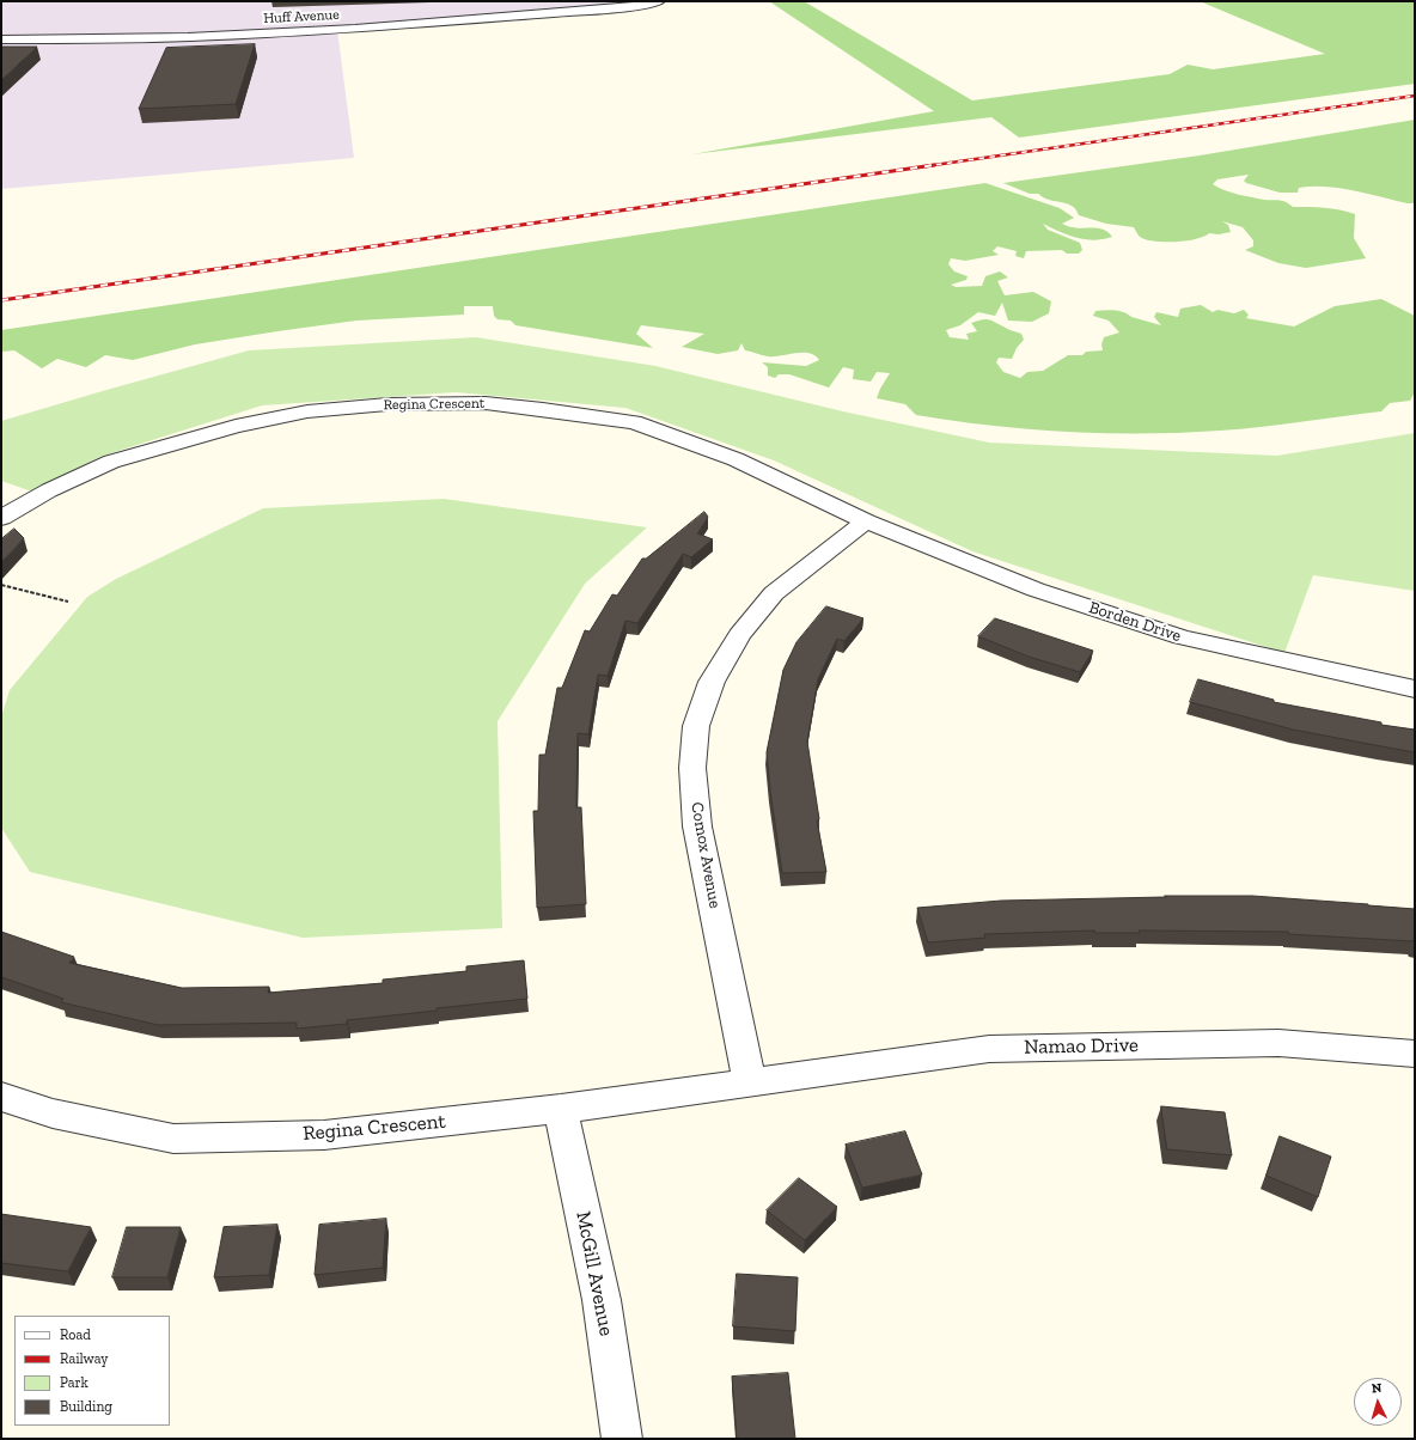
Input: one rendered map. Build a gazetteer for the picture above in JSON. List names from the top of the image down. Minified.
{"streets":{"street":["Huff Avenue","Regina Crescent","Borden Drive","Comox Avenue","Namao Drive","McGill Avenue"]},"crossings":[["Regina Crescent","Borden Drive"],["Regina Crescent","Comox Avenue"],["Regina Crescent","Namao Drive"],["Regina Crescent","McGill Avenue"],["Borden Drive","Comox Avenue"],["Comox Avenue","Namao Drive"]],"legend":["Road","Railway","Park","Building"],"north":"top"}
